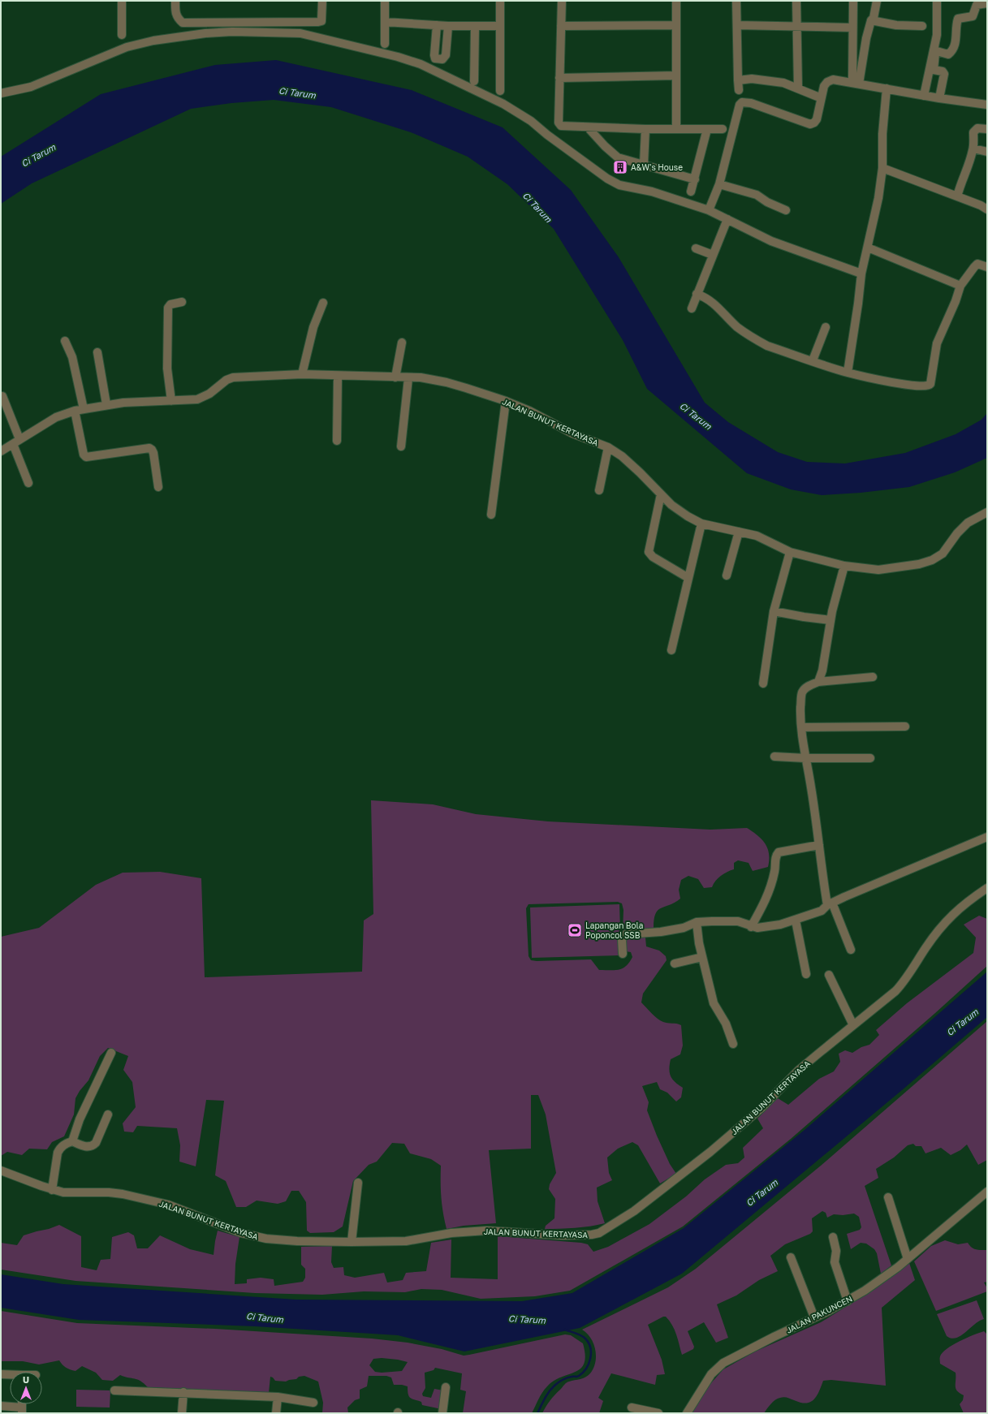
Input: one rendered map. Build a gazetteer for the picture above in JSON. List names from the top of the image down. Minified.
{"streets":{"street":["JALAN BUNUT KERTAYASA","JALAN PAKUNCEN"]},"water":["Ci Tarum"],"places":{"building":["A&W's House"],"sports":["Lapangan Bola Poponcol SSB"]},"north":"top"}
